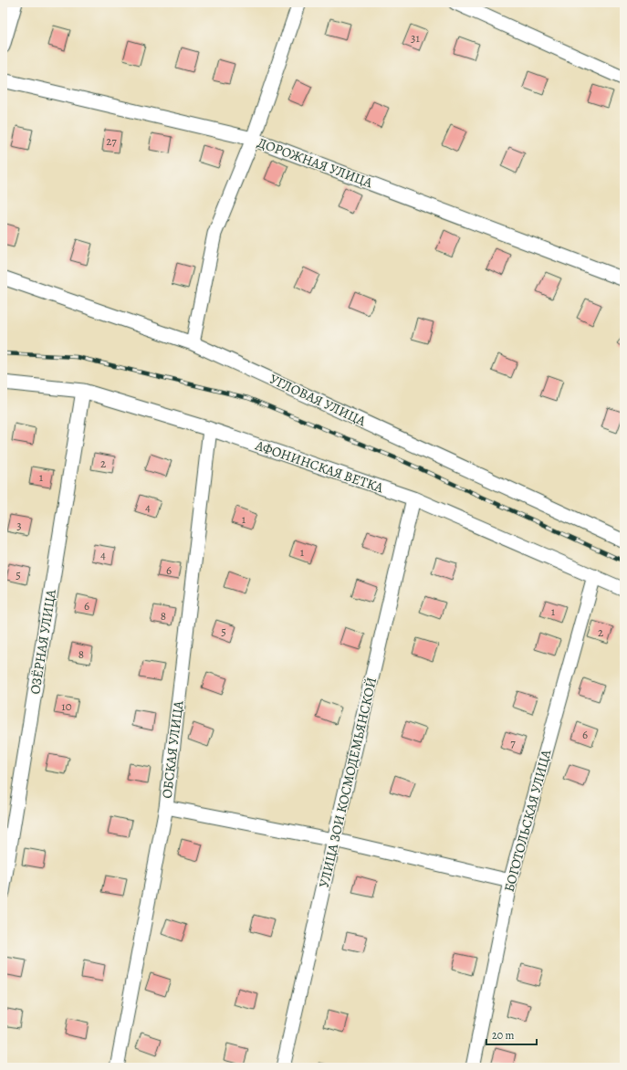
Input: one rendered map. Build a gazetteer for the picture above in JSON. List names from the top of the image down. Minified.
{"streets":{"street":["ДОРОЖНАЯ УЛИЦА","УГЛОВАЯ УЛИЦА","АФОНИНСКАЯ ВЕТКА","ОЗЁРНАЯ УЛИЦА","ОБСКАЯ УЛИЦА","УЛИЦА ЗОИ КОСМОДЕМЬЯНСКОЙ","БОГОТОЛЬСКАЯ УЛИЦА"]},"crossings":[["АФОНИНСКАЯ ВЕТКА","ОЗЁРНАЯ УЛИЦА"],["АФОНИНСКАЯ ВЕТКА","ОБСКАЯ УЛИЦА"],["АФОНИНСКАЯ ВЕТКА","УЛИЦА ЗОИ КОСМОДЕМЬЯНСКОЙ"],["АФОНИНСКАЯ ВЕТКА","БОГОТОЛЬСКАЯ УЛИЦА"]],"house_numbers":["31","27","2","1","4","1","3","1","4","6","5","6","1","8","5","2","8","10","6","7"],"scale_bar":"20 m"}
